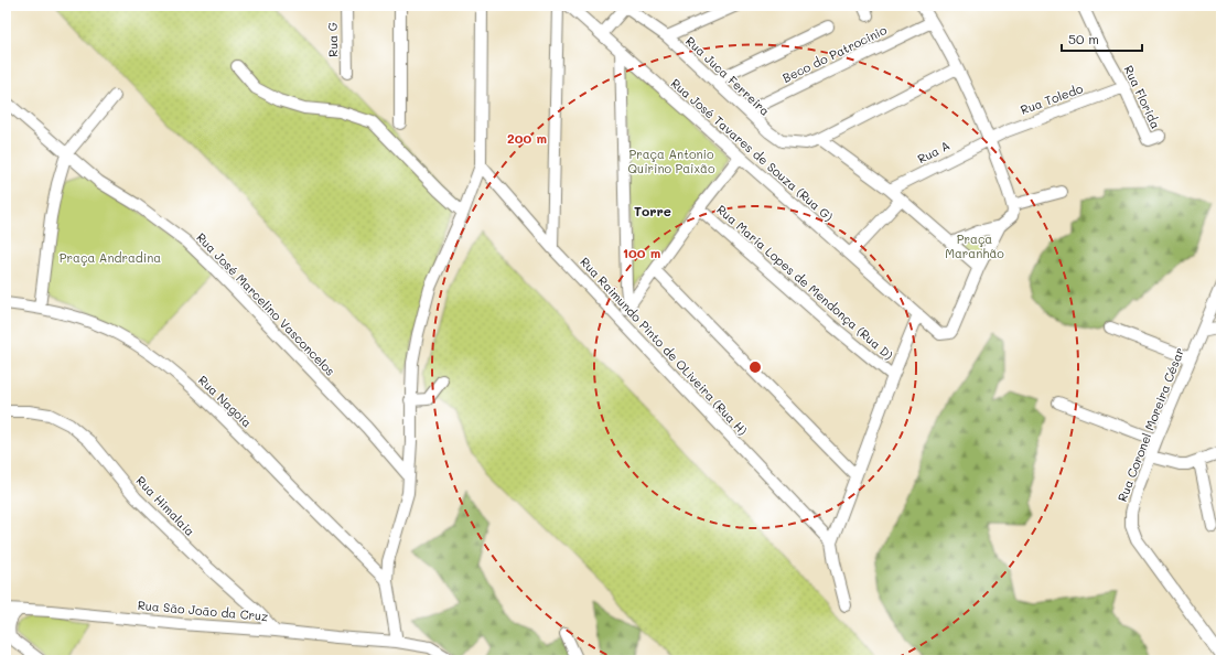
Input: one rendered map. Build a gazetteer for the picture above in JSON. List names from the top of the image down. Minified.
{"streets":{"street":["Rua G","Beco do Patrocinio","Rua Juca Ferreira","Rua Florida","Rua Toledo","Rua José Tavares de Souza (Rua G)","Rua A","Rua Maria Lopes de Mendonça (Rua D)","Rua José Marcelino Vasconcelos","Rua Raimundo Pinto de OLiveira (Rua H)","Rua Nagoia","Rua Coronel Moreira César","Rua Himalaia","Rua São João da Cruz"]},"crossings":[["Beco do Patrocinio","Rua Juca Ferreira"],["Rua Florida","Rua Toledo"],["Rua Toledo","Rua A"],["Rua Himalaia","Rua São João da Cruz"]],"districts":["Torre"],"parks":["Praça Antonio Quirino Paixão","Praça Maranhão","Praça Andradina"],"scale_bar":"50 m","rings":["200 m","100 m"]}
